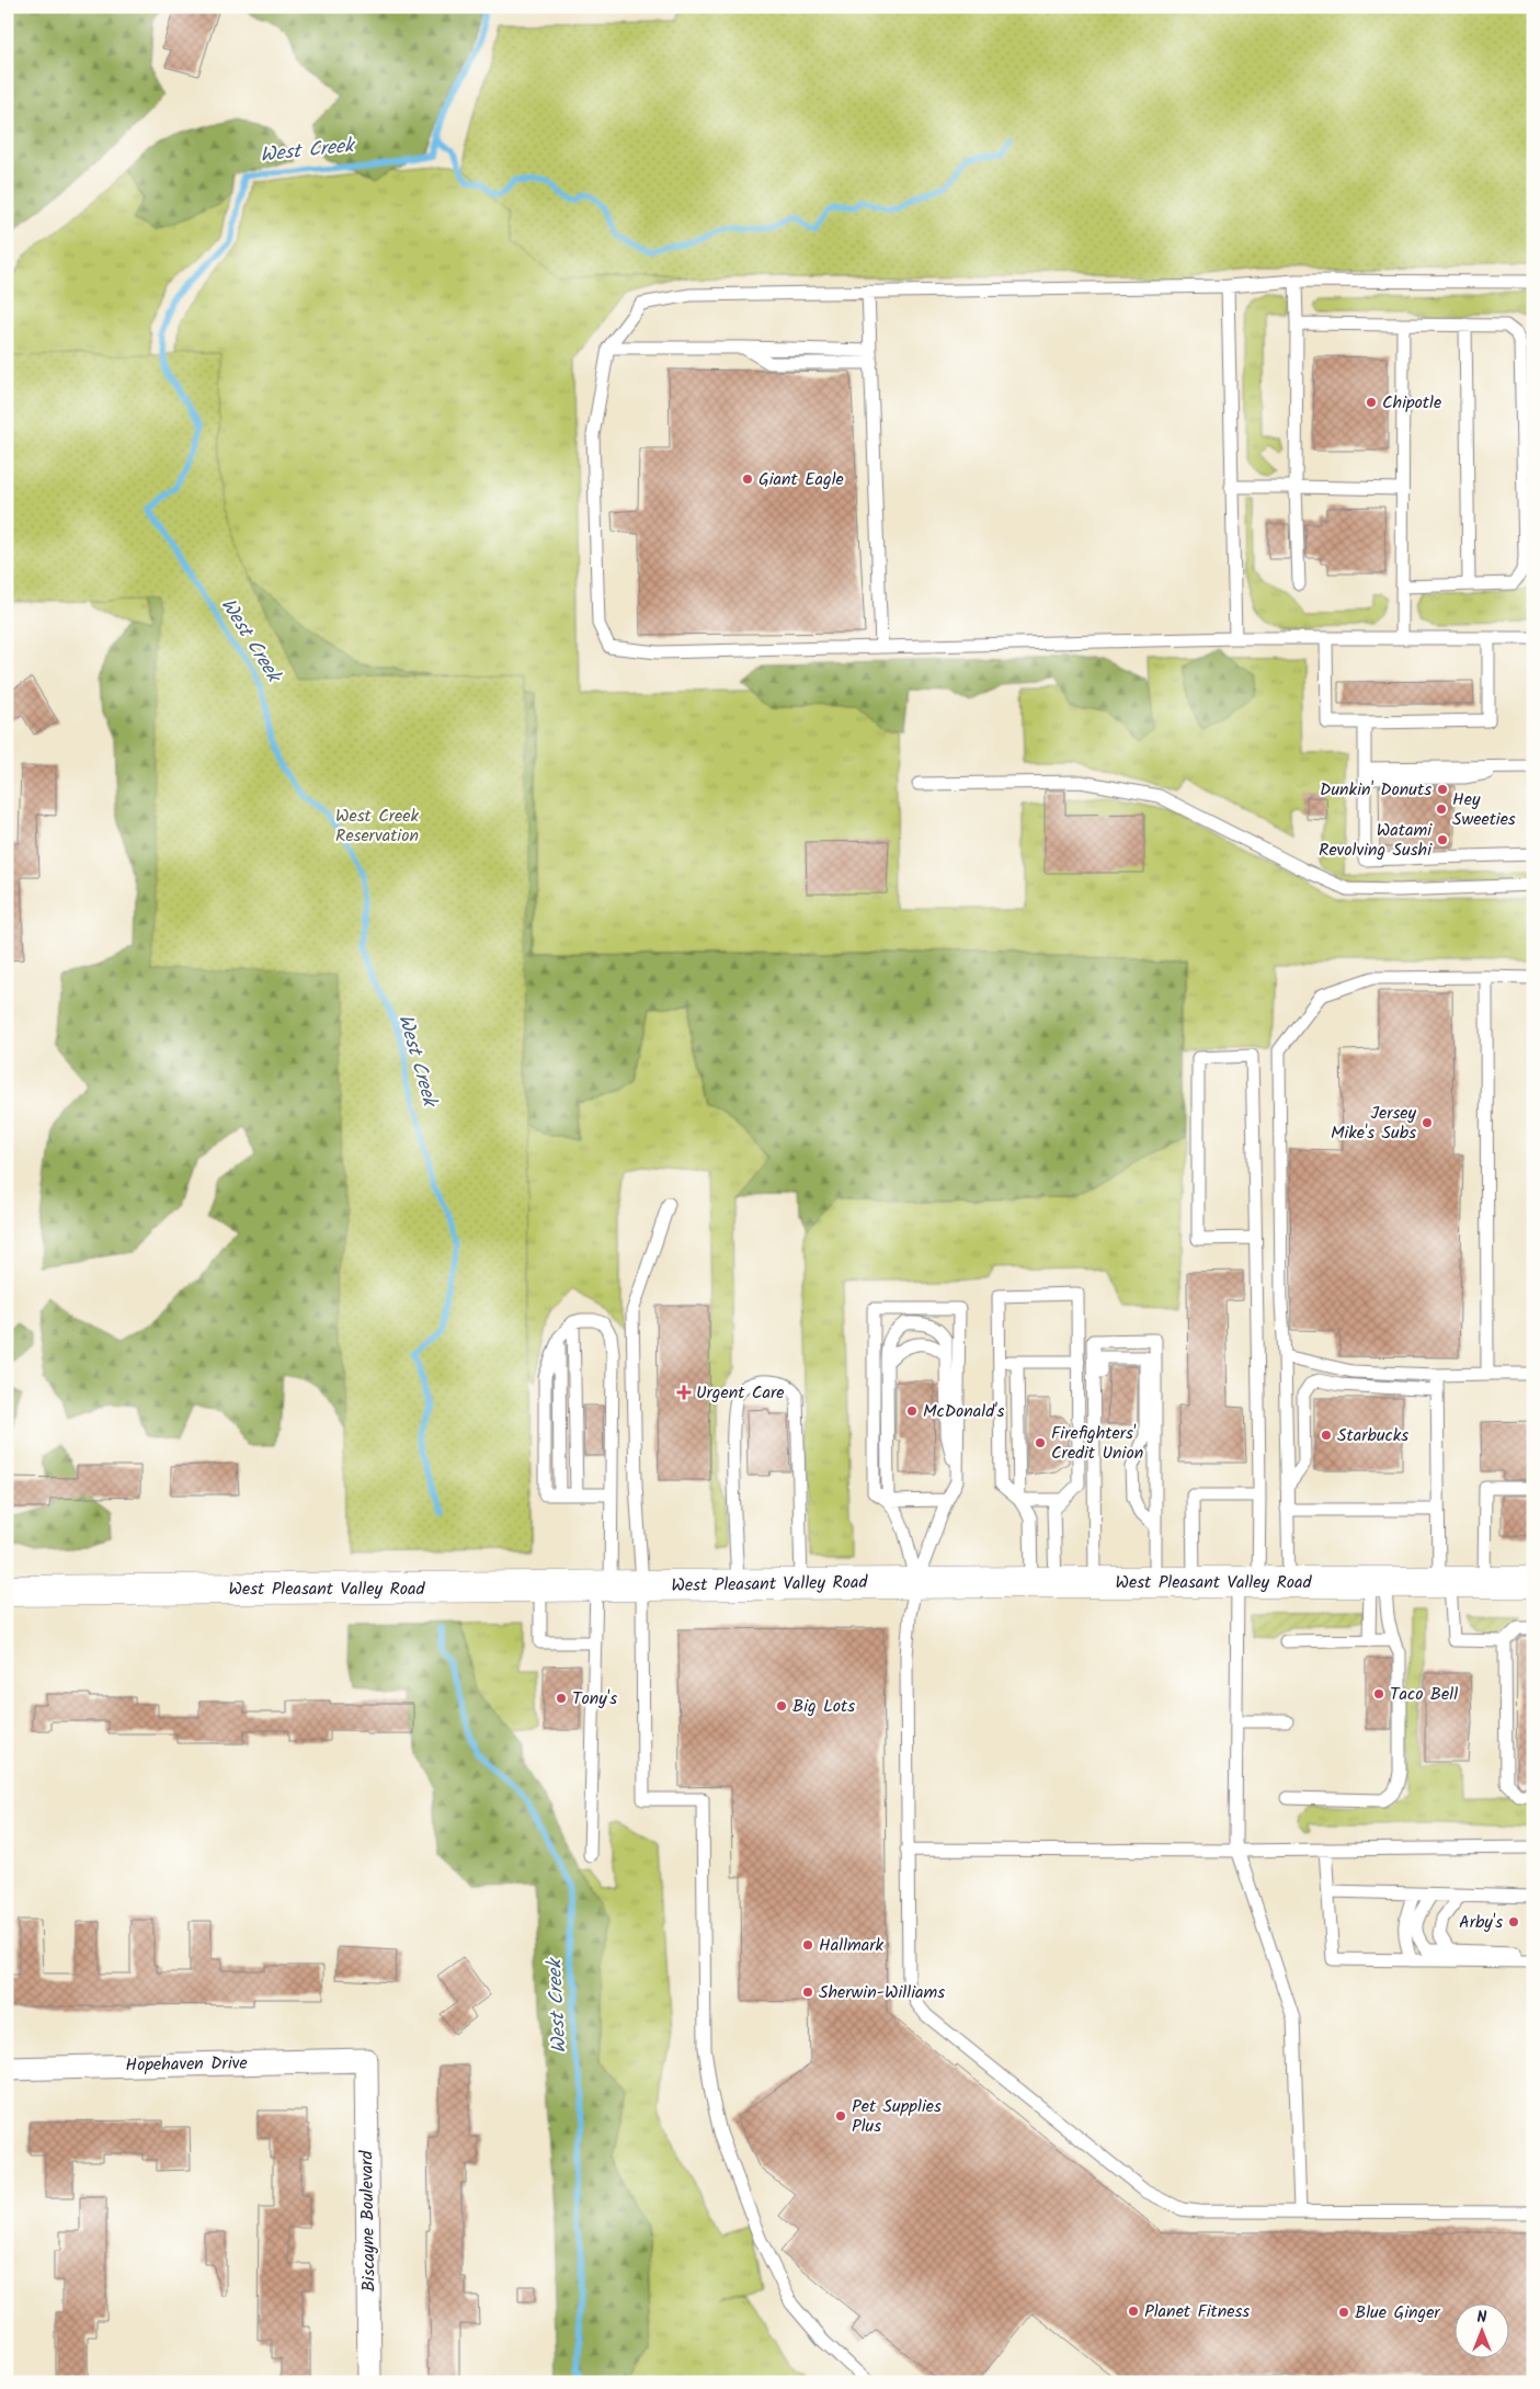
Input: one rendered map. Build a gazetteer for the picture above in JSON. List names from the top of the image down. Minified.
{"streets":{"main road":["West Pleasant Valley Road"],"street":["Hopehaven Drive","Biscayne Boulevard"]},"crossings":[["Hopehaven Drive","Biscayne Boulevard"]],"water":["West Creek"],"parks":["West Creek Reservation"],"places":{"other":["Chipotle","Giant Eagle","Dunkin' Donuts","Hey Sweeties","Watami Revolving Sushi","Jersey Mike's Subs","McDonald's","Starbucks","Firefighters' Credit Union","Taco Bell","Tony's","Big Lots","Arby's","Hallmark","Sherwin-Williams","Pet Supplies Plus","Planet Fitness","Blue Ginger"],"health":["Urgent Care"]},"north":"top"}
